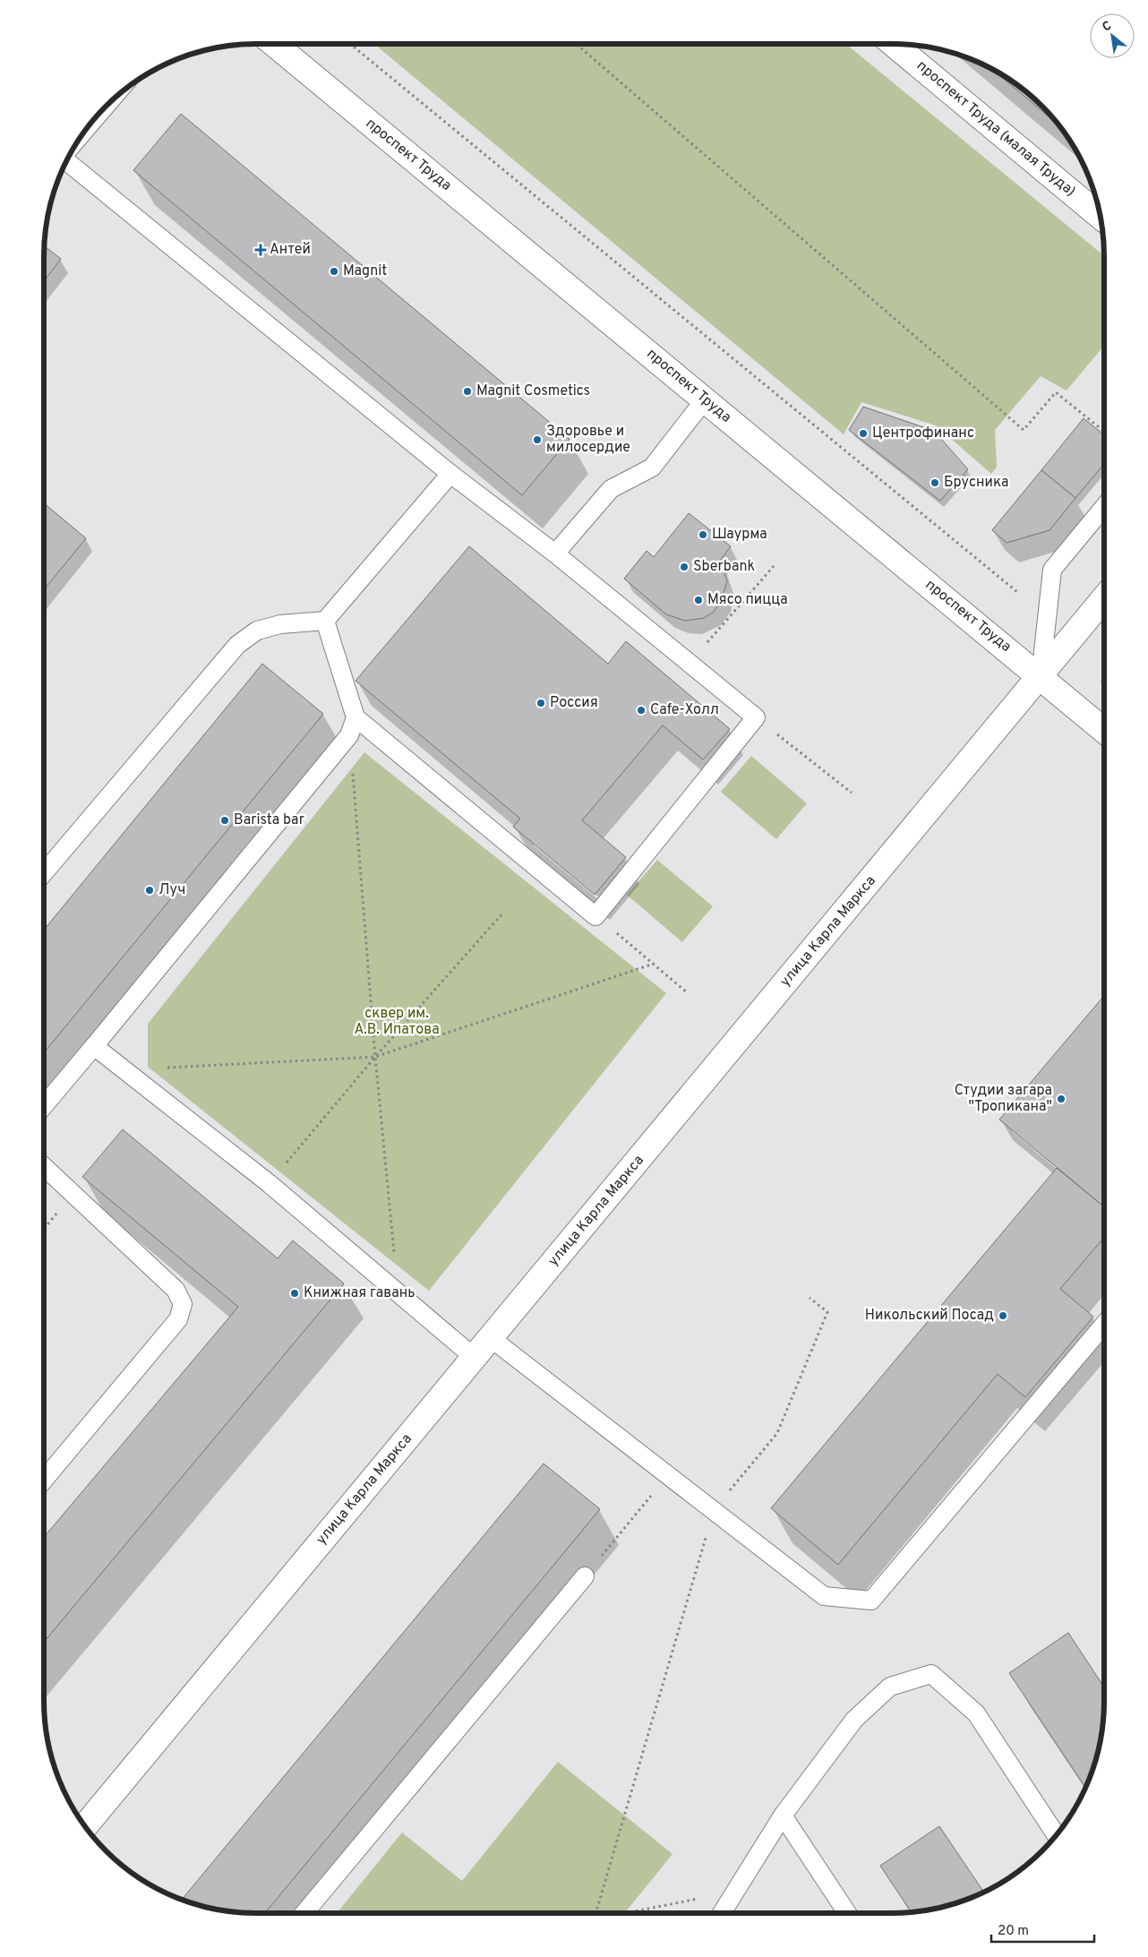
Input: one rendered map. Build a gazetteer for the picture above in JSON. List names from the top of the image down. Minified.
{"streets":{"street":["проспект Труда (малая Труда)","проспект Труда","улица Карла Маркса"]},"crossings":[["проспект Труда","улица Карла Маркса"]],"parks":["сквер им. А.В. Ипатова"],"places":{"health":["Антей"],"other":["Magnit","Magnit Cosmetics","Центрофинанс","Здоровье и милосердие","Брусника","Шаурма","Sberbank","Мясо пицца","Россия","Cafe-Холл","Barista bar","Луч","Студии загара \"Тропикана\"","Книжная гавань","Никольский Посад"]},"scale_bar":"20 m","north":"top left"}
